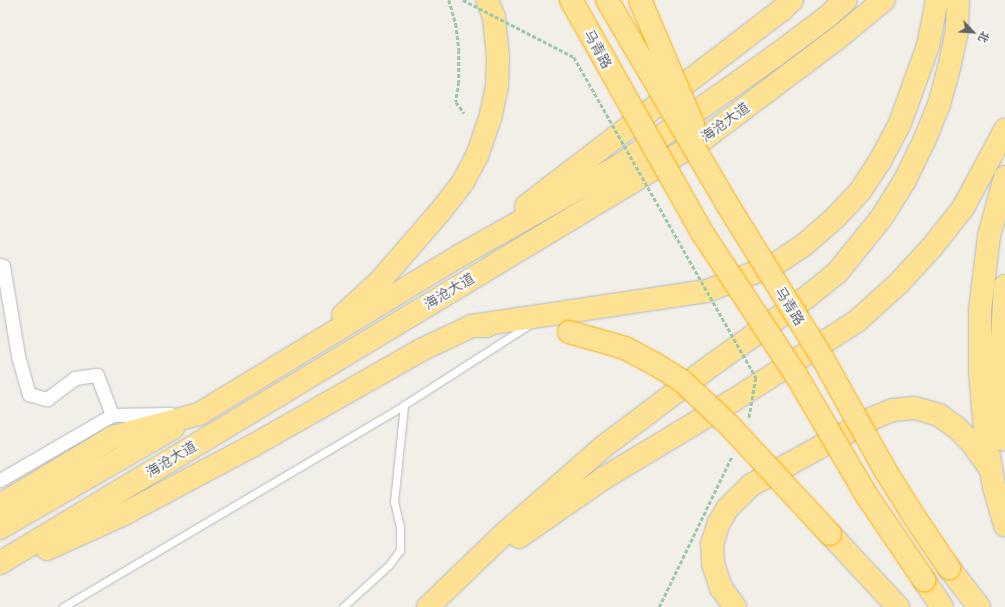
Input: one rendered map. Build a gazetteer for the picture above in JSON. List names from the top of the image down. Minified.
{"streets":{"highway":["马青路","海沧大道"]},"north":"bottom right"}
